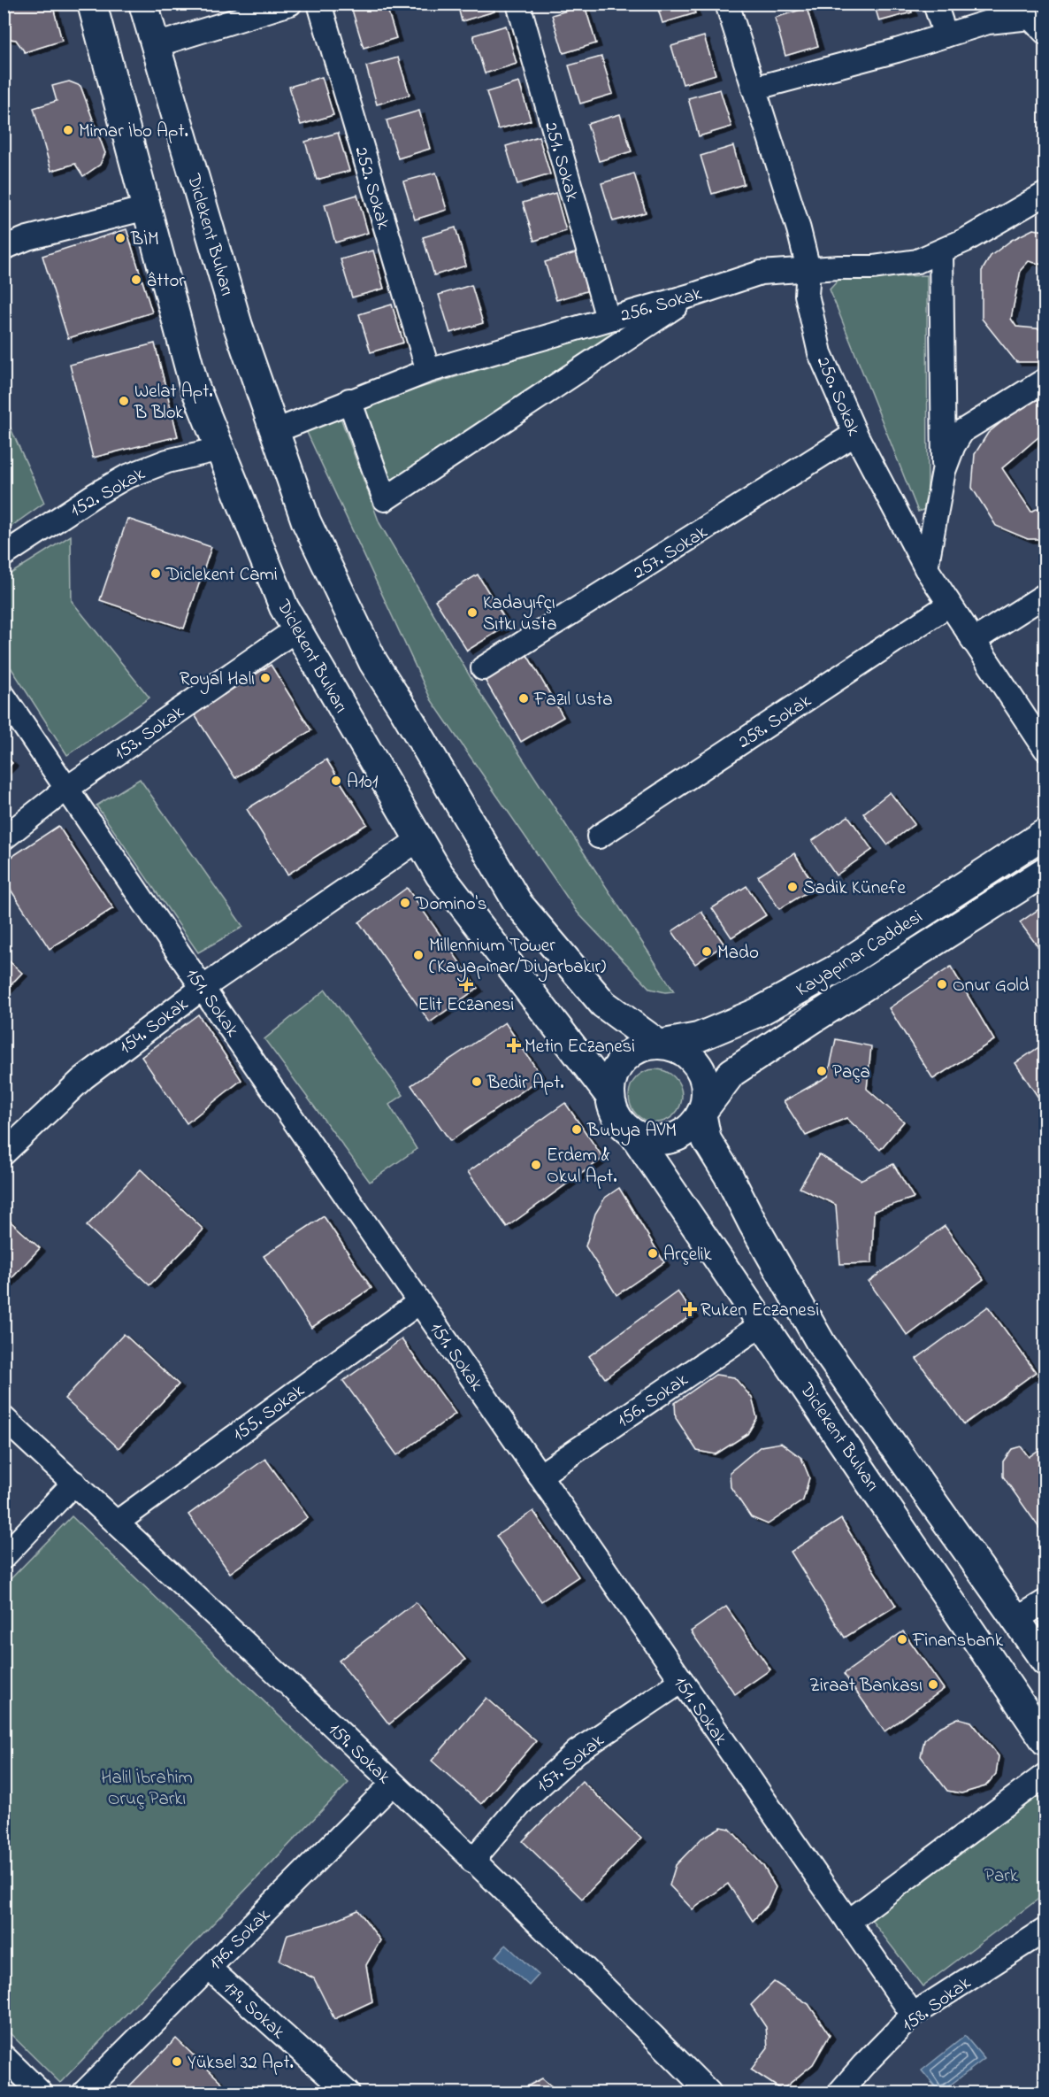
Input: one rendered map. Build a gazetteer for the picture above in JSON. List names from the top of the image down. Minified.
{"streets":{"main road":["Diclekent Bulvarı","Kayapınar Caddesi"],"street":["251. Sokak","252. Sokak","256. Sokak","250. Sokak","152. Sokak","257. Sokak","258. Sokak","153. Sokak","151. Sokak","154. Sokak","156. Sokak","155. Sokak","159. Sokak","157. Sokak","176. Sokak","158. Sokak","179. Sokak"]},"crossings":[["251. Sokak","256. Sokak"],["252. Sokak","256. Sokak"],["Diclekent Bulvarı","256. Sokak"],["Diclekent Bulvarı","152. Sokak"],["Diclekent Bulvarı","153. Sokak"],["Diclekent Bulvarı","Kayapınar Caddesi"],["Diclekent Bulvarı","154. Sokak"],["Diclekent Bulvarı","156. Sokak"],["256. Sokak","250. Sokak"],["250. Sokak","257. Sokak"],["250. Sokak","258. Sokak"],["153. Sokak","151. Sokak"],["151. Sokak","154. Sokak"],["151. Sokak","156. Sokak"],["151. Sokak","155. Sokak"],["151. Sokak","157. Sokak"],["151. Sokak","158. Sokak"],["155. Sokak","159. Sokak"],["159. Sokak","157. Sokak"],["159. Sokak","176. Sokak"],["176. Sokak","179. Sokak"]],"parks":["Halil İbrahim Oruç Parkı","Park"],"places":{"other":["Mimar İbo Apt.","BİM","âttor","Welat Apt. B Blok","Diclekent Cami","Kadayıfçı Sıtkı usta","Royal Halı","Fazıl Usta","A101","Sadik Künefe","Domino's","Mado","Millennium Tower (Kayapınar/Diyarbakır)","Onur Gold","Paça","Bedir Apt.","Bubya AVM","Erdem & Okul Apt.","Arçelik","Finansbank","Ziraat Bankası","Yüksel 32 Apt."],"health":["Elit Eczanesi","Metin Eczanesi","Ruken Eczanesi"]}}
